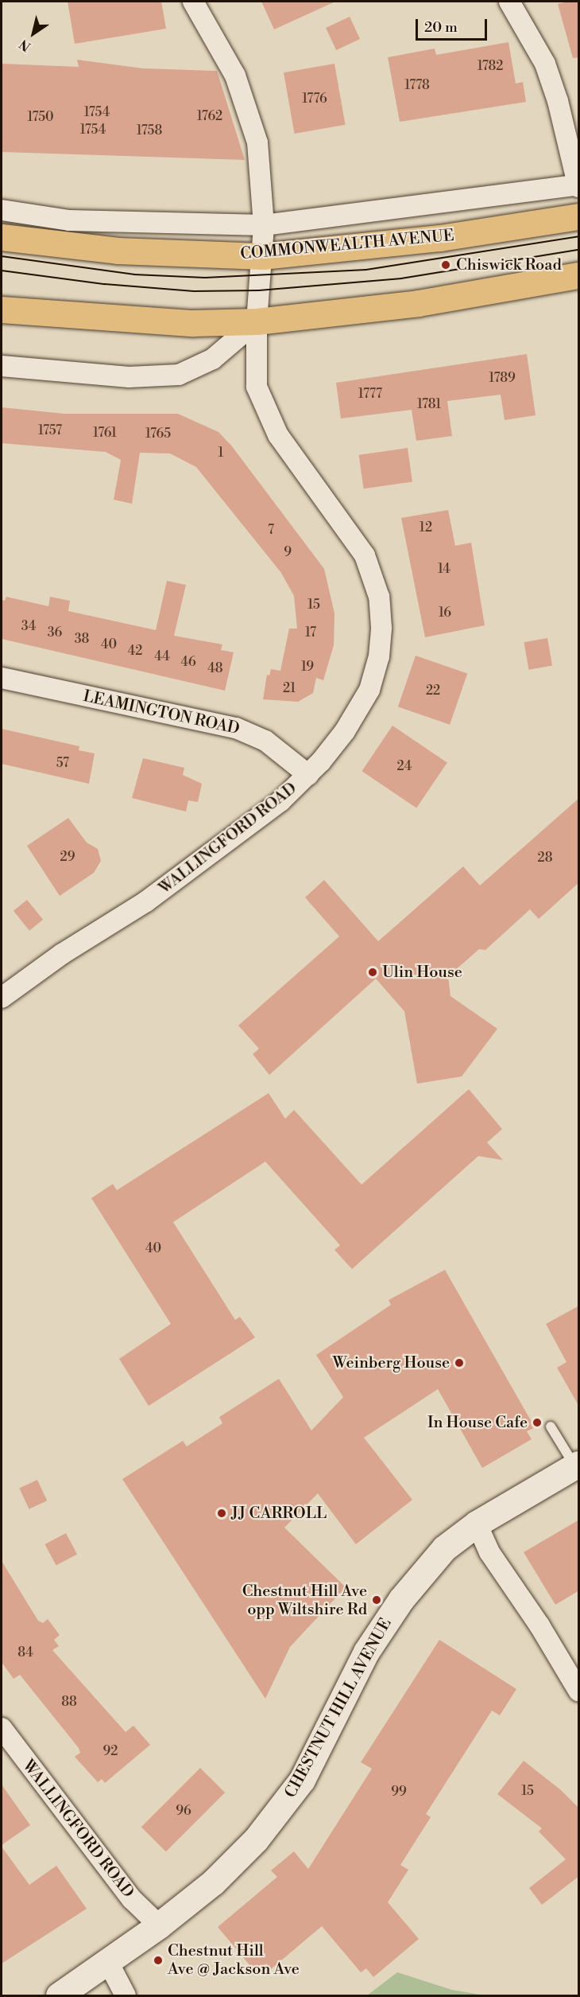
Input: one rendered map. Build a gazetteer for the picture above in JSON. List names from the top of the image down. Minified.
{"streets":{"main road":["COMMONWEALTH AVENUE","CHESTNUT HILL AVENUE"],"street":["LEAMINGTON ROAD","WALLINGFORD ROAD"]},"crossings":[["COMMONWEALTH AVENUE","WALLINGFORD ROAD"],["LEAMINGTON ROAD","WALLINGFORD ROAD"],["WALLINGFORD ROAD","CHESTNUT HILL AVENUE"]],"places":["Chiswick Road","Ulin House","Weinberg House","In House Cafe","JJ CARROLL","Chestnut Hill Ave opp Wiltshire Rd","Chestnut Hill Ave @ Jackson Ave"],"house_numbers":["1782","1778","1776","1754","1762","1750","1754","1758","1789","1777","1781","1757","1761","1765","1","12","7","9","14","15","16","34","36","17","38","40","42","44","46","19","48","21","22","57","24","29","28","40","84","88","92","15","99","96"],"scale_bar":"20 m","north":"bottom left"}
